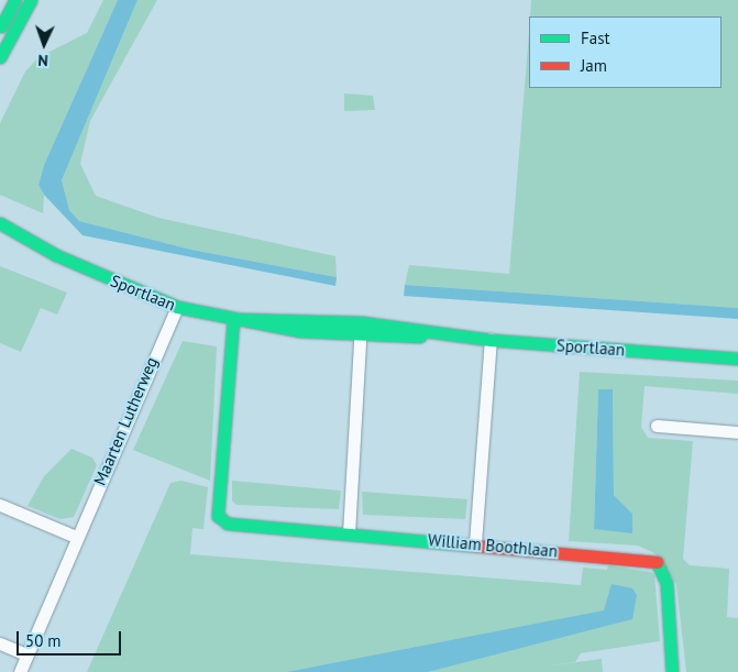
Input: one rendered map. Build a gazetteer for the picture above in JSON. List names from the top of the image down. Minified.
{"streets":{"street":["Sportlaan","Maarten Lutherweg","William Boothlaan"]},"crossings":[["Sportlaan","Maarten Lutherweg"],["Sportlaan","William Boothlaan"]],"legend":["Fast","Jam"],"scale_bar":"50 m","north":"bottom"}
